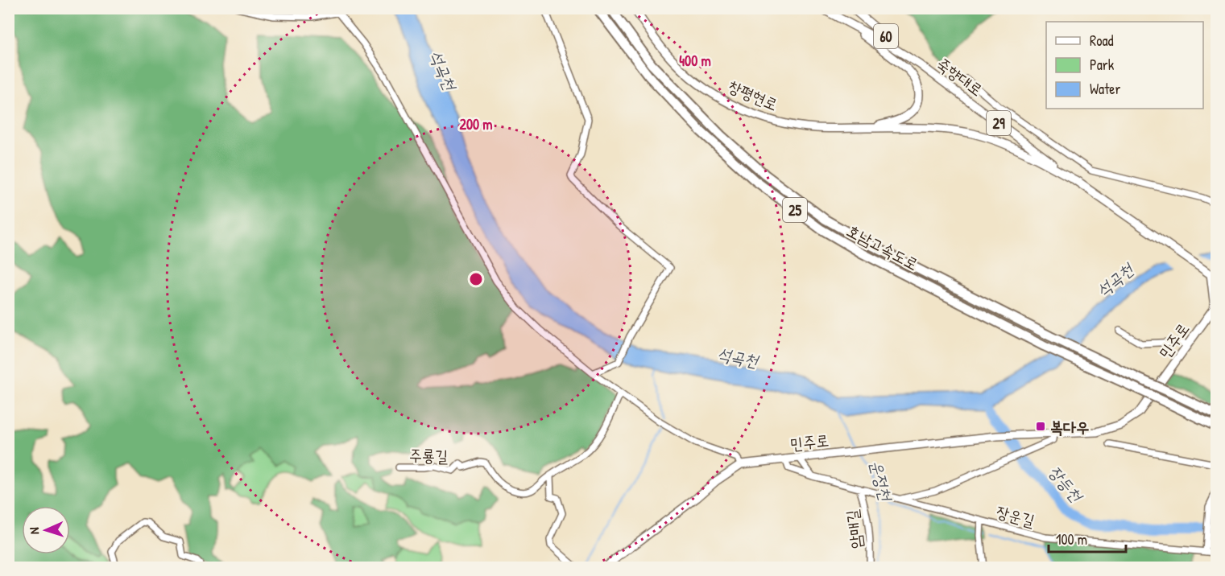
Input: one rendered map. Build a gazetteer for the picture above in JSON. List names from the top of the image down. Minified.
{"streets":{"highway":["25","호남고속도로"],"main road":["60","죽향대로","창평현로","29","민주로"],"street":["주룡길","장운길","암매길"]},"crossings":[["60","죽향대로"],["죽향대로","창평현로"],["민주로","장운길"],["장운길","암매길"]],"water":["석곡천","운정천","장등천"],"places":{"transit":["복다우"]},"legend":["Road","Park","Water"],"scale_bar":"100 m","north":"left","rings":["400 m","200 m"]}
